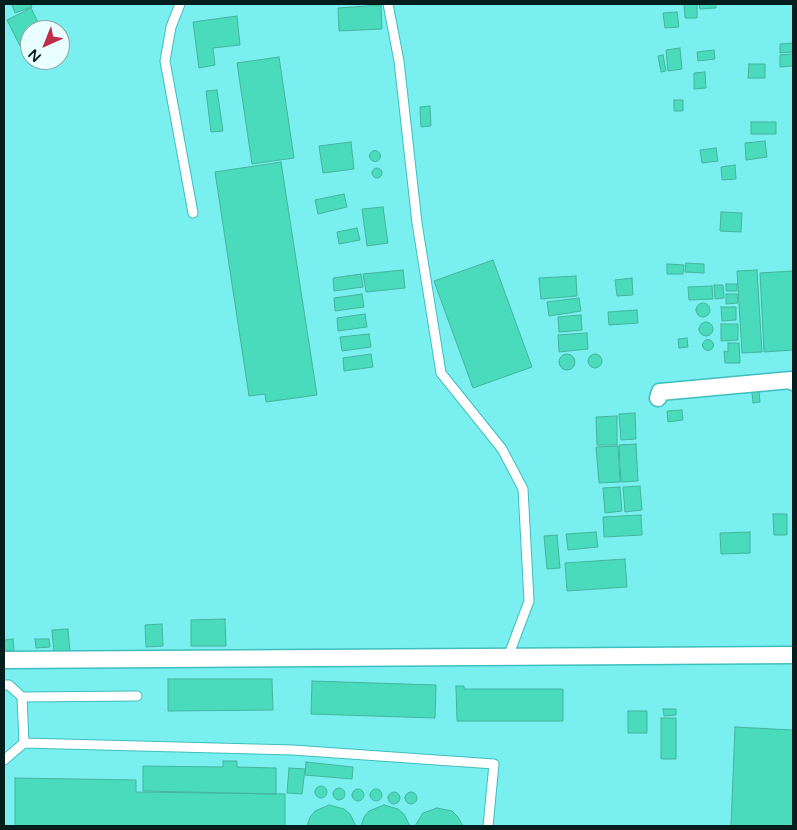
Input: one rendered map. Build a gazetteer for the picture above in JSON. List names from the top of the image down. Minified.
{"north":"bottom left"}
